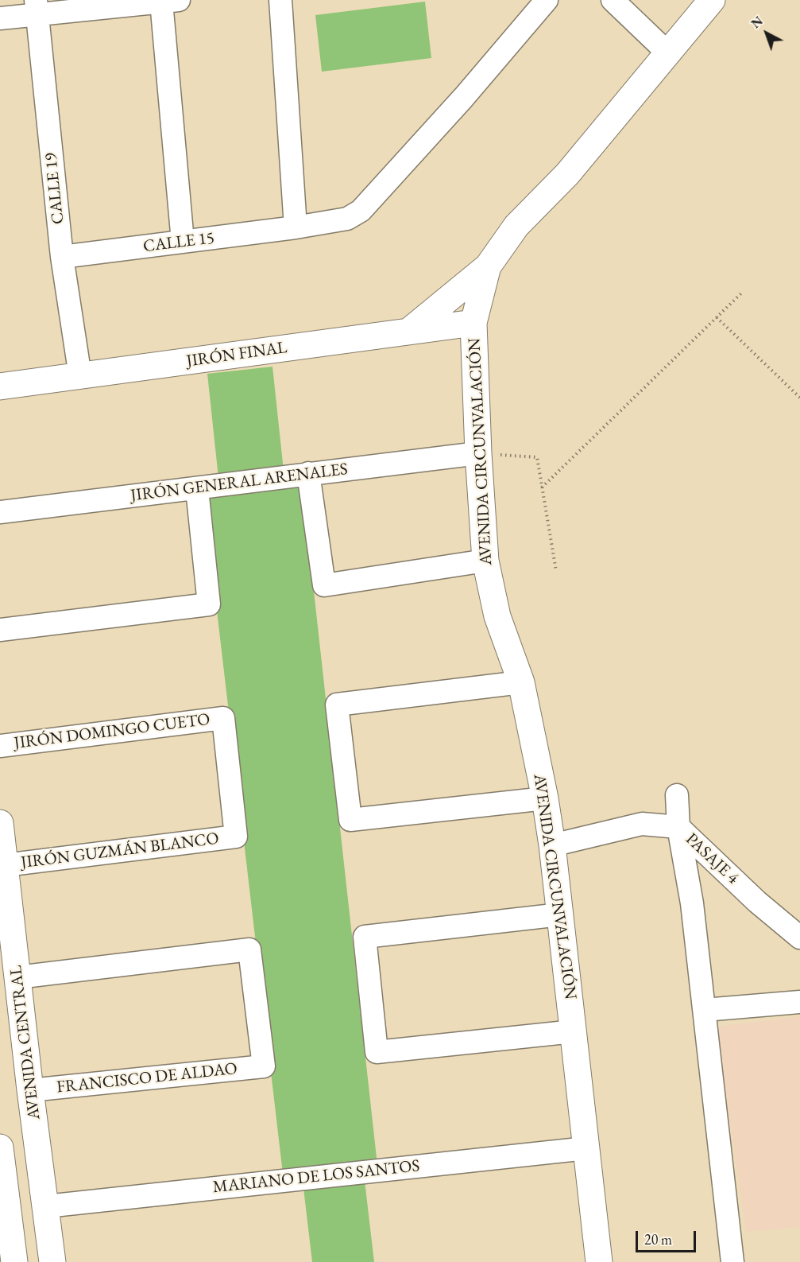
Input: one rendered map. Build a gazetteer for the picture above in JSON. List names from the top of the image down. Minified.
{"streets":{"street":["CALLE 19","CALLE 15","JIRÓN FINAL","AVENIDA CIRCUNVALACIÓN","JIRÓN GENERAL ARENALES","JIRÓN DOMINGO CUETO","JIRÓN GUZMÁN BLANCO","PASAJE 4","AVENIDA CENTRAL","FRANCISCO DE ALDAO","MARIANO DE LOS SANTOS"]},"crossings":[["CALLE 19","CALLE 15"],["CALLE 19","JIRÓN FINAL"],["JIRÓN FINAL","AVENIDA CIRCUNVALACIÓN"],["AVENIDA CIRCUNVALACIÓN","JIRÓN GENERAL ARENALES"],["AVENIDA CIRCUNVALACIÓN","PASAJE 4"],["AVENIDA CIRCUNVALACIÓN","MARIANO DE LOS SANTOS"],["JIRÓN DOMINGO CUETO","JIRÓN GUZMÁN BLANCO"],["JIRÓN GUZMÁN BLANCO","AVENIDA CENTRAL"],["AVENIDA CENTRAL","FRANCISCO DE ALDAO"],["AVENIDA CENTRAL","MARIANO DE LOS SANTOS"]],"scale_bar":"20 m","north":"top left"}
